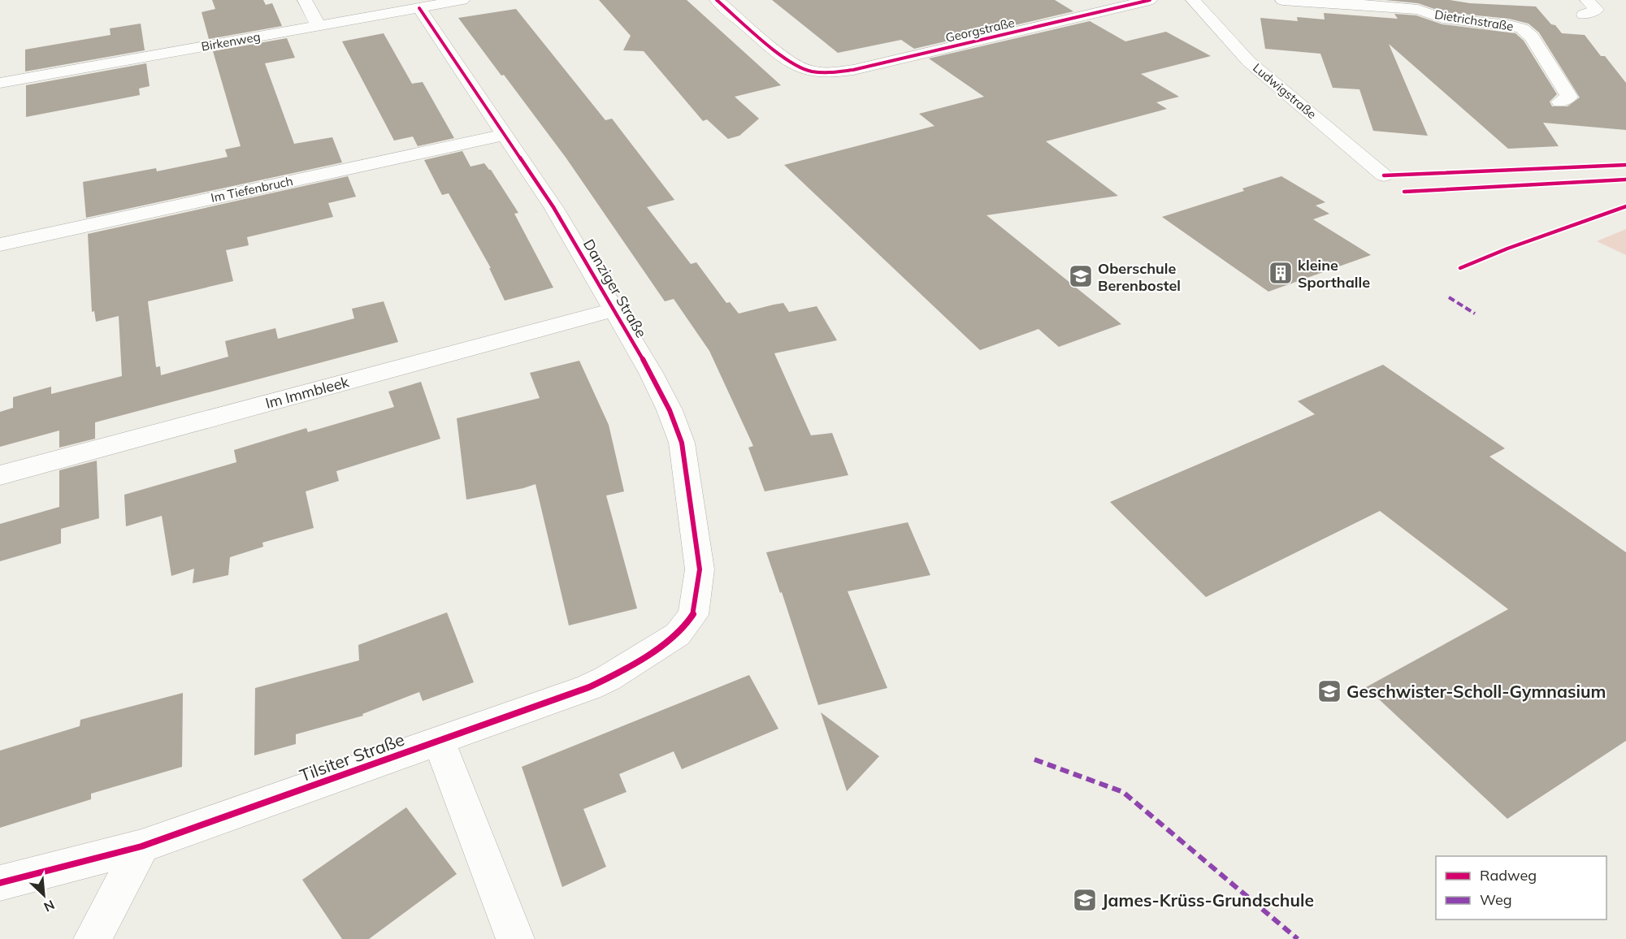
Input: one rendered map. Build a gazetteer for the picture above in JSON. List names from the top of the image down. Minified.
{"streets":{"street":["Dietrichstraße","Georgstraße","Birkenweg","Ludwigstraße","Im Tiefenbruch","Danziger Straße","Im Immbleek","Tilsiter Straße"]},"crossings":[["Birkenweg","Danziger Straße"],["Im Tiefenbruch","Danziger Straße"],["Danziger Straße","Im Immbleek"],["Danziger Straße","Tilsiter Straße"]],"places":{"building":["kleine Sporthalle"],"school or university":["Oberschule Berenbostel","Geschwister-Scholl-Gymnasium","James-Krüss-Grundschule"]},"legend":["Radweg","Weg"],"north":"bottom right"}
